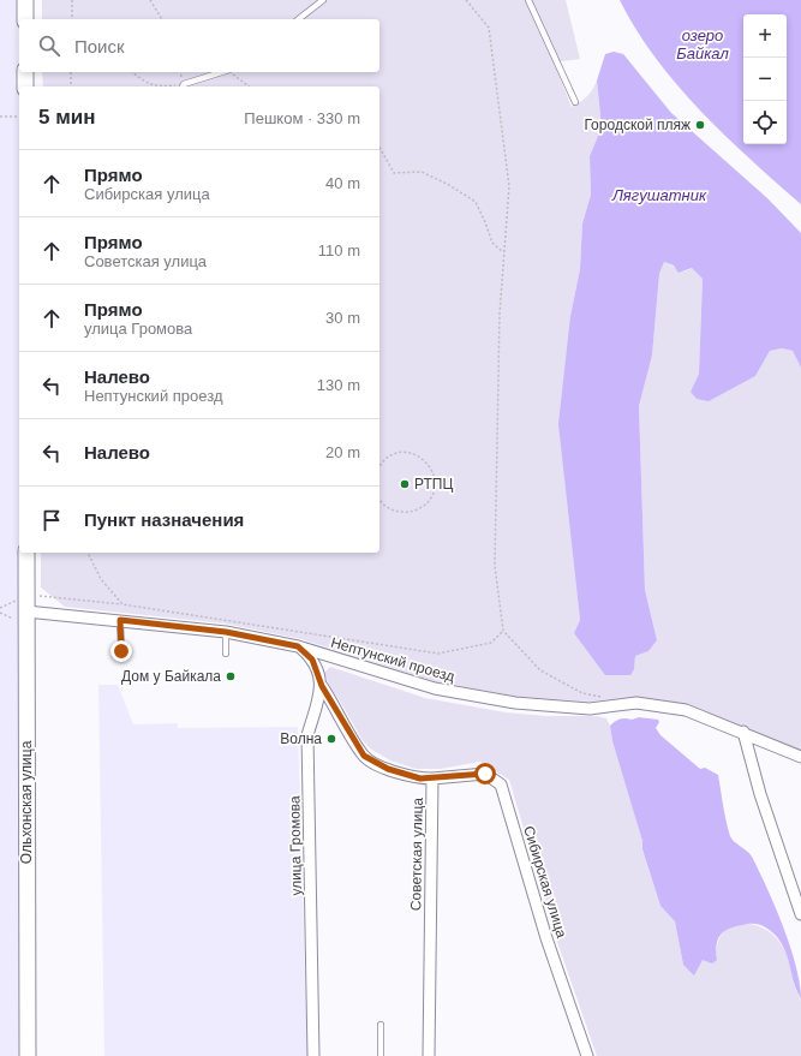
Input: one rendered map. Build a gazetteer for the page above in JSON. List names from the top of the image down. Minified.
{"streets":{"street":["Нептунский проезд","Ольхонская улица","улица Громова","Советская улица","Сибирская улица"]},"crossings":[["Нептунский проезд","Ольхонская улица"],["улица Громова","Советская улица"],["Советская улица","Сибирская улица"]],"water":["озеро Байкал","Лягушатник"],"places":["Городской пляж","РТПЦ","Дом у Байкала","Волна"],"page":{"map_buttons":["+","−"],"search":"Поиск","heading":["5 мин","Пешком · 330 m"],"list":[["Прямо","Сибирская улица","40 m"],["Прямо","Советская улица","110 m"],["Прямо","улица Громова","30 m"],["Налево","Нептунский проезд","130 m"],["Налево","20 m"],"Пункт назначения"]}}
